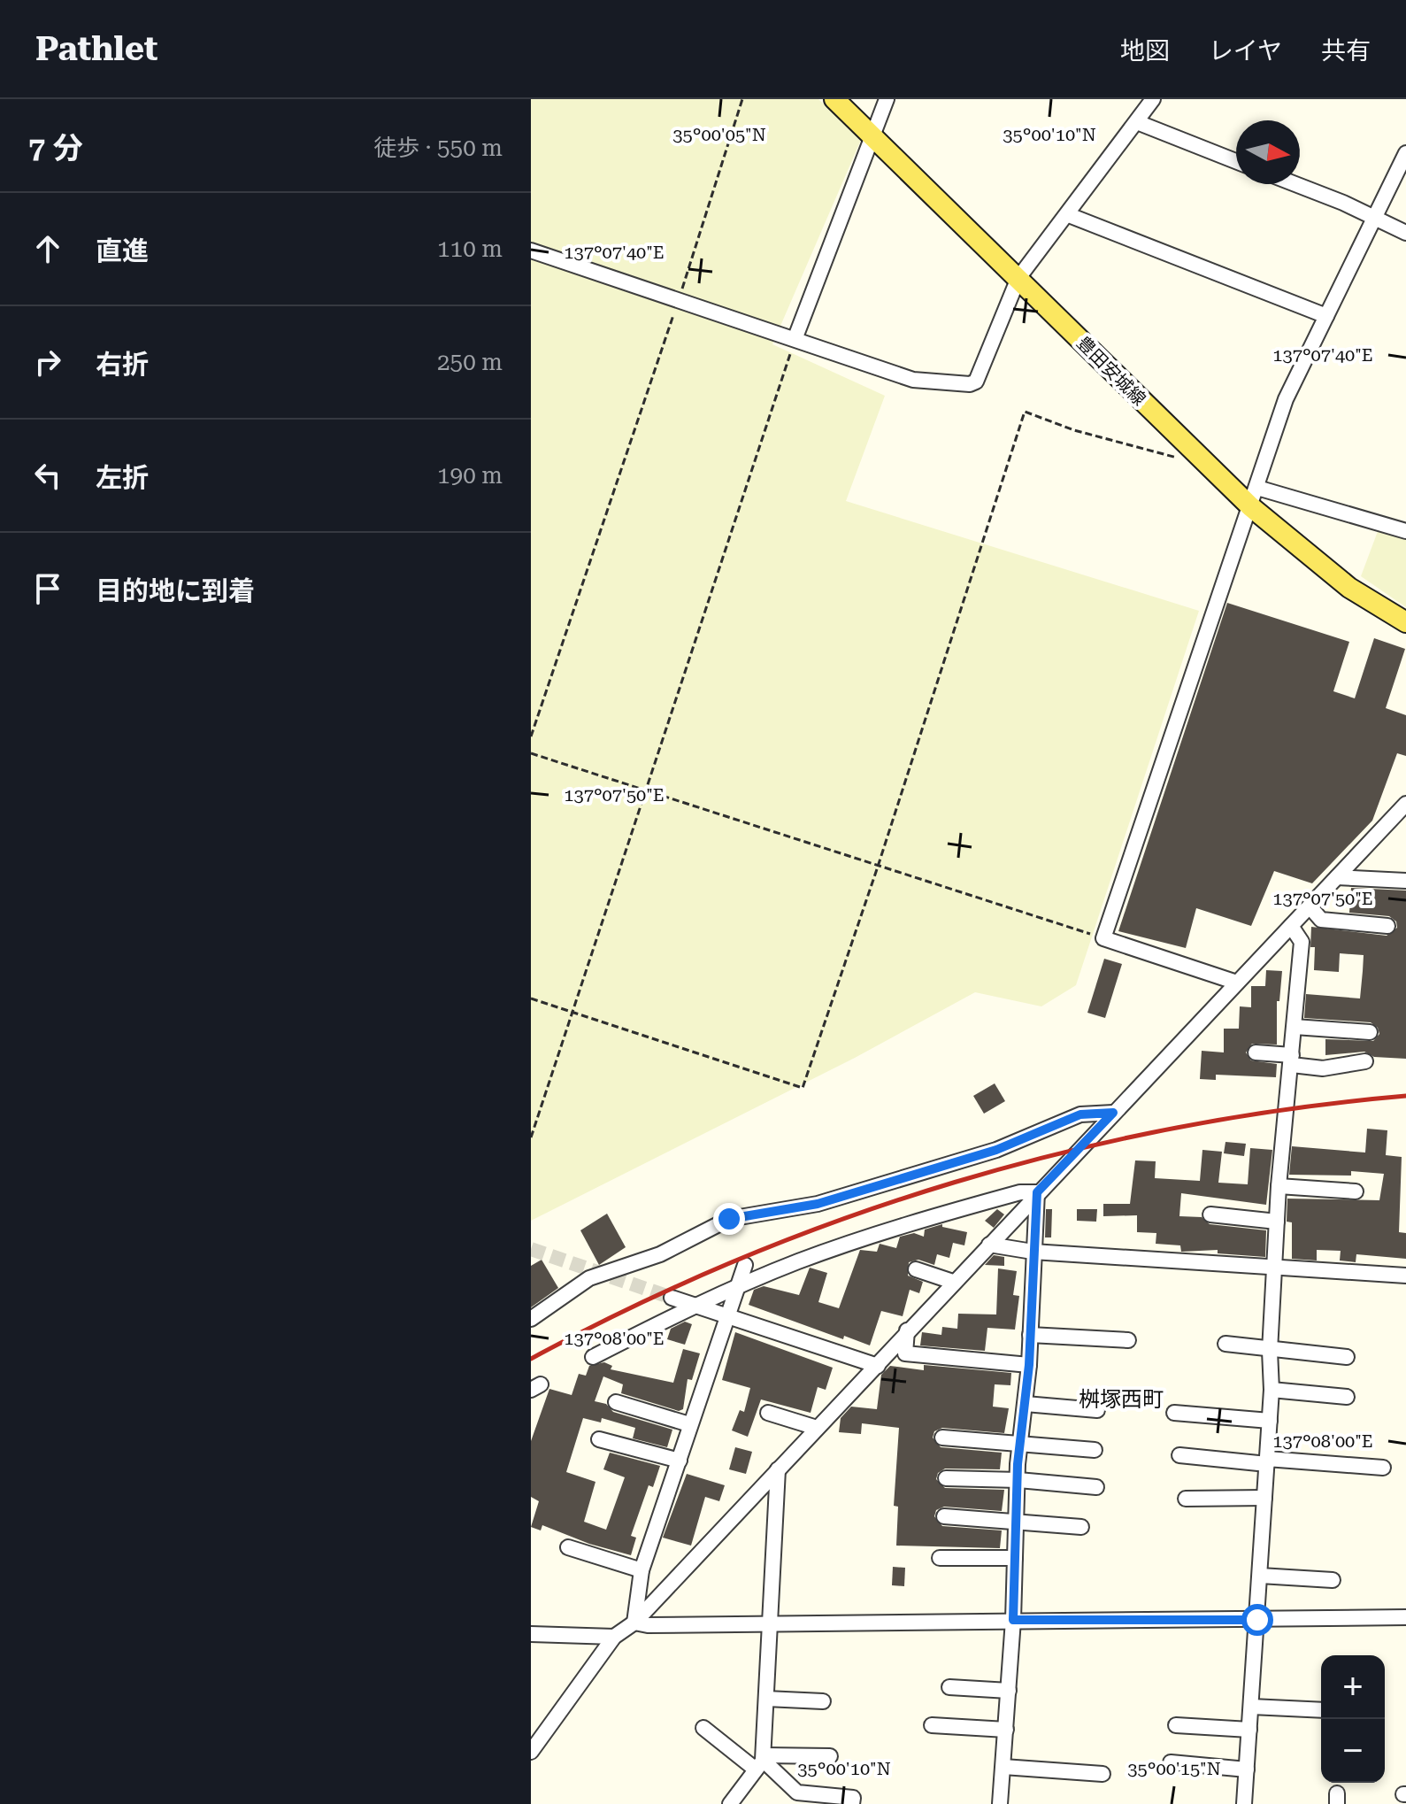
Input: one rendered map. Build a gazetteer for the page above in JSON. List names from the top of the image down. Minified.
{"streets":{"main road":["豊田安城線"]},"districts":["桝塚西町"],"north":"right","page":{"header":"Pathlet","nav":["地図","レイヤ","共有"],"heading":["7 分","徒歩 · 550 m"],"list":[["直進","110 m"],["右折","250 m"],["左折","190 m"],"目的地に到着"],"map_buttons":["+","−"]},"coordinates":["35°00'05\"N","35°00'10\"N","137°07'40\"E","137°07'50\"E","137°08'00\"E","35°00'15\"N"]}
